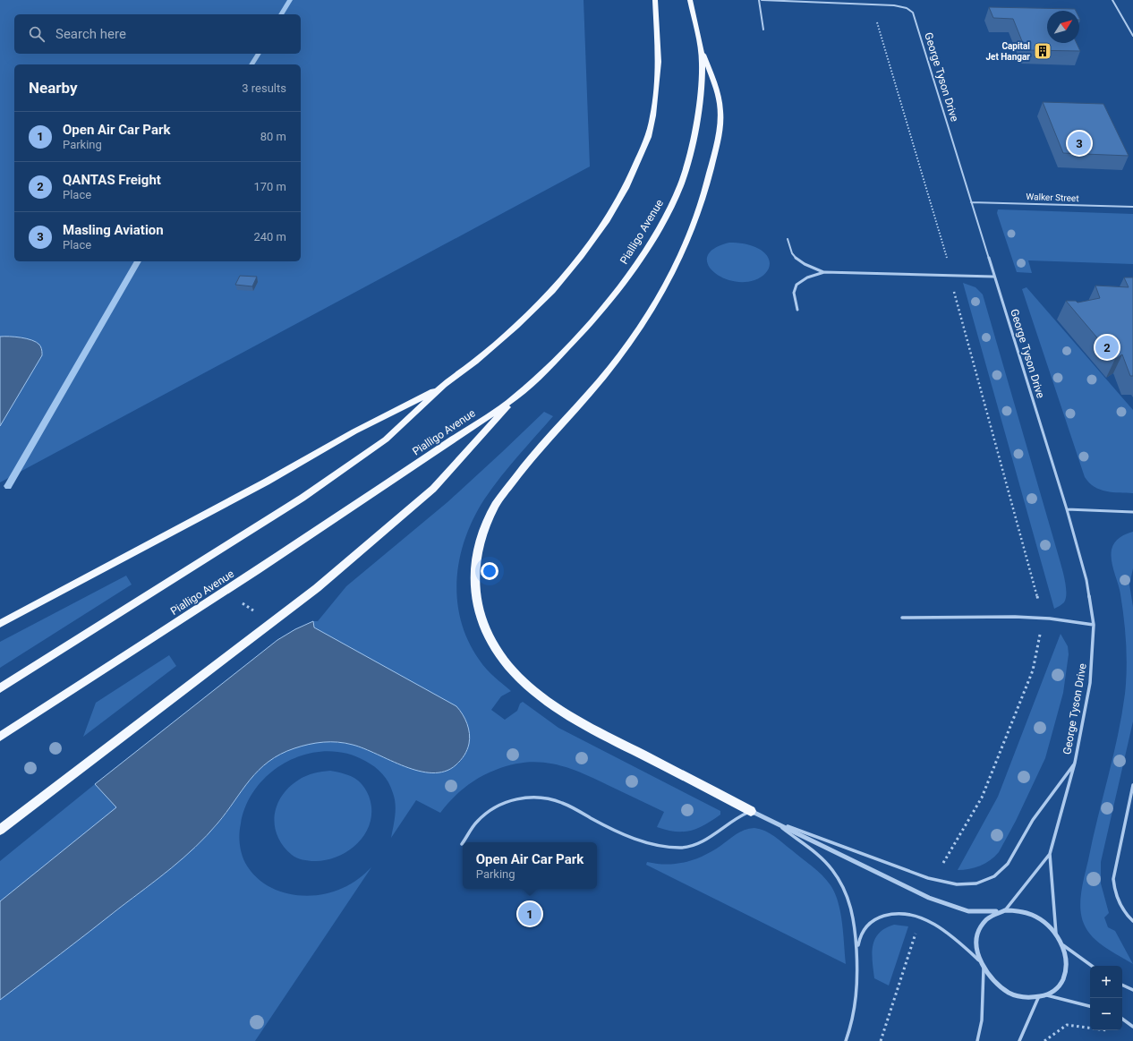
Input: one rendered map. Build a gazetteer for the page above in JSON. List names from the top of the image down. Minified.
{"streets":{"main road":["Pialligo Avenue"],"lane":["George Tyson Drive","Walker Street"]},"crossings":[["George Tyson Drive","Walker Street"]],"places":{"building":["Capital Jet Hangar"]},"north":"top right","page":{"search":"Search here","heading":["Nearby","3 results"],"list":[{"mark":"1","name":"Open Air Car Park","note":"Parking","value":"80 m"},{"mark":"2","name":"QANTAS Freight","note":"Place","value":"170 m"},{"mark":"3","name":"Masling Aviation","note":"Place","value":"240 m"}],"pins":["3","2","1"],"popup":["Open Air Car Park","Parking"],"map_buttons":["+","−"]}}
